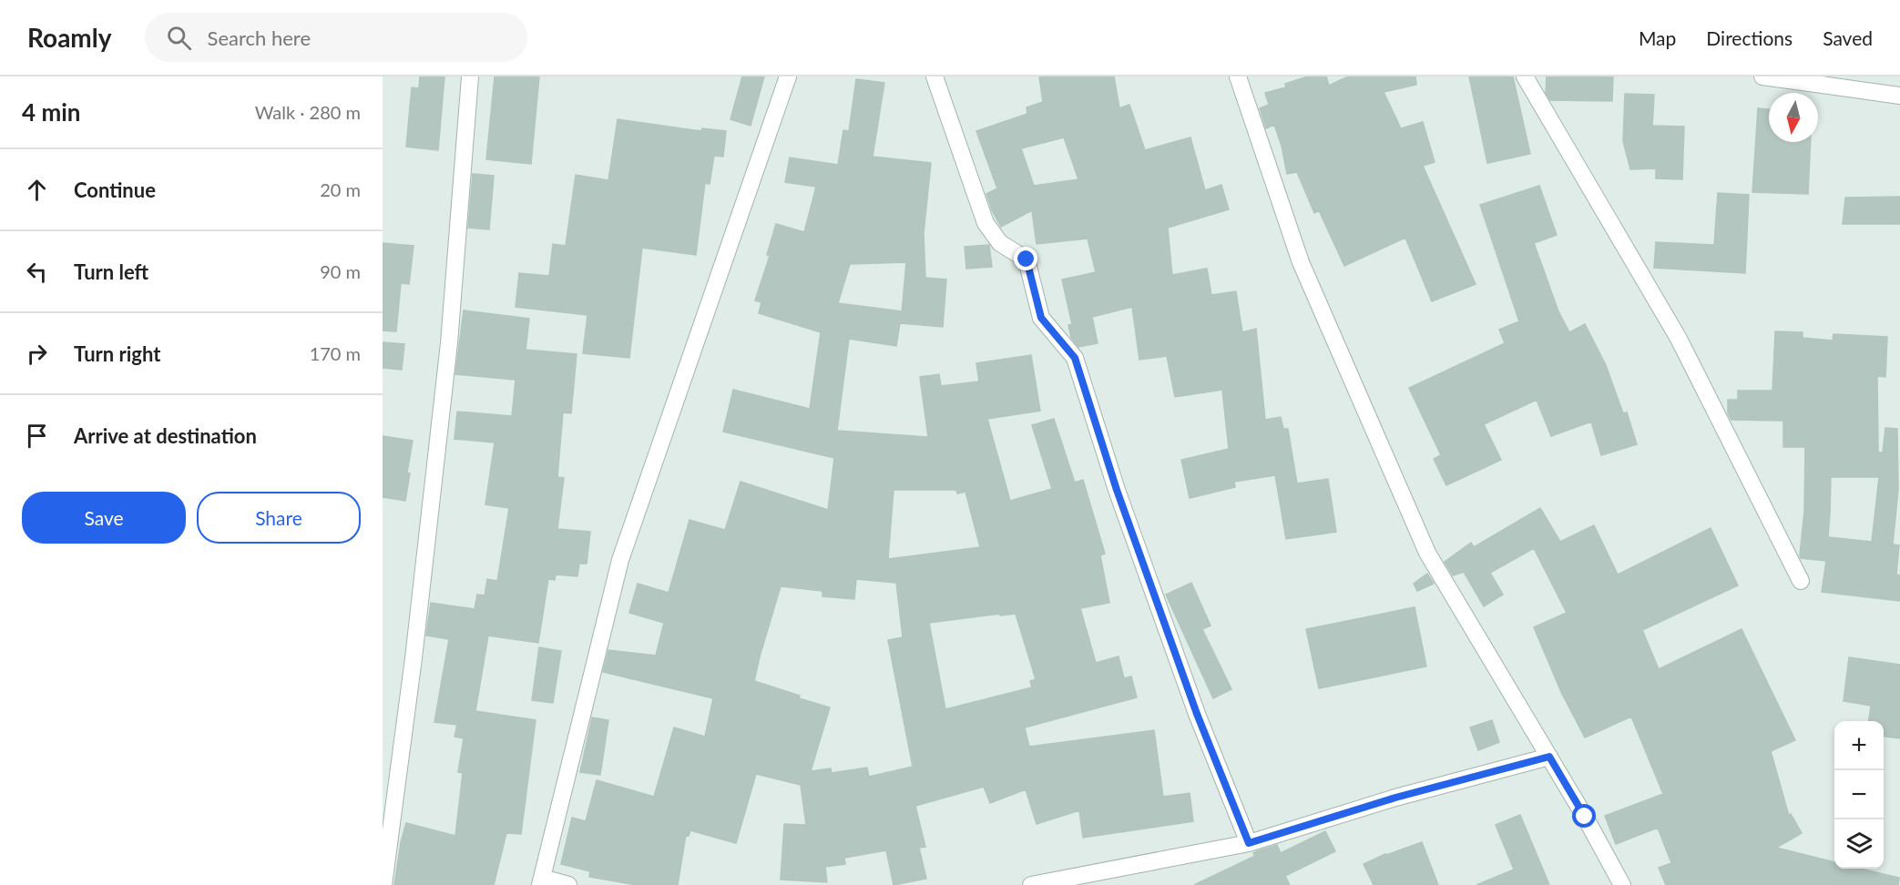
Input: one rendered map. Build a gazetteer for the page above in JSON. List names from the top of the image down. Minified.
{"north":"bottom","page":{"header":"Roamly","search":"Search here","nav":["Map","Directions","Saved"],"heading":["4 min","Walk · 280 m"],"list":[["Continue","20 m"],["Turn left","90 m"],["Turn right","170 m"],"Arrive at destination"],"buttons":["Save","Share"],"map_buttons":["+","−"]}}
